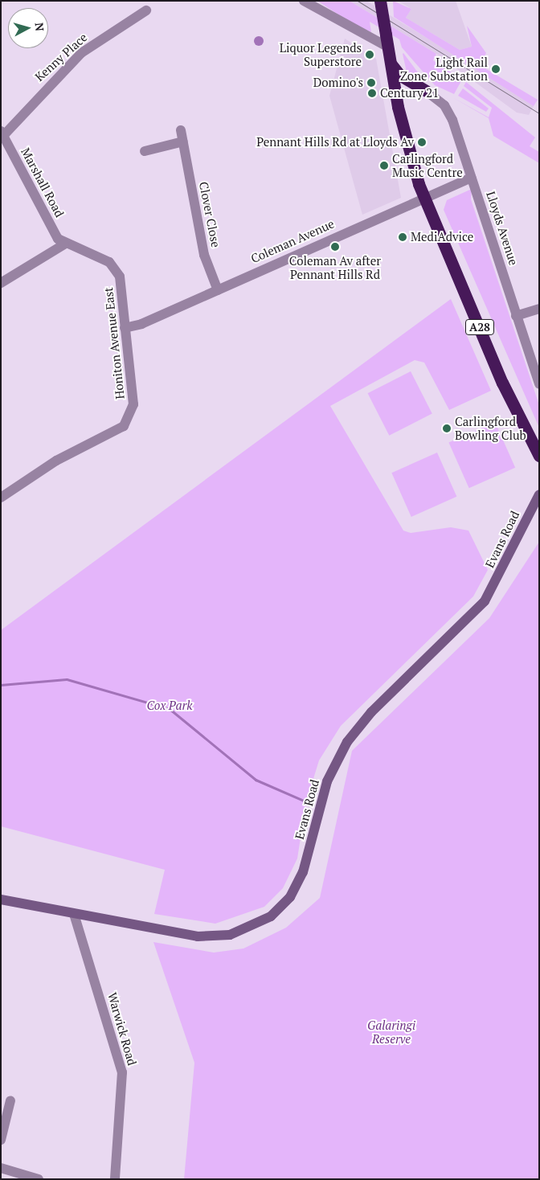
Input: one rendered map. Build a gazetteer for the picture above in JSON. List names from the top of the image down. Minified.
{"streets":{"highway":["A28"],"street":["Kenny Place","Marshall Road","Clover Close","Lloyds Avenue","Coleman Avenue","Honiton Avenue East","Evans Road","Warwick Road"]},"crossings":[["Kenny Place","Marshall Road"],["Marshall Road","Honiton Avenue East"],["Clover Close","Coleman Avenue"],["Lloyds Avenue","Coleman Avenue"],["Coleman Avenue","A28"],["Coleman Avenue","Honiton Avenue East"],["Evans Road","Warwick Road"]],"parks":["Cox Park","Galaringi Reserve"],"places":["Liquor Legends Superstore","Light Rail Zone Substation","Domino's","Century 21","Pennant Hills Rd at Lloyds Av","Carlingford Music Centre","MediAdvice","Coleman Av after Pennant Hills Rd","Carlingford Bowling Club"],"north":"right"}
